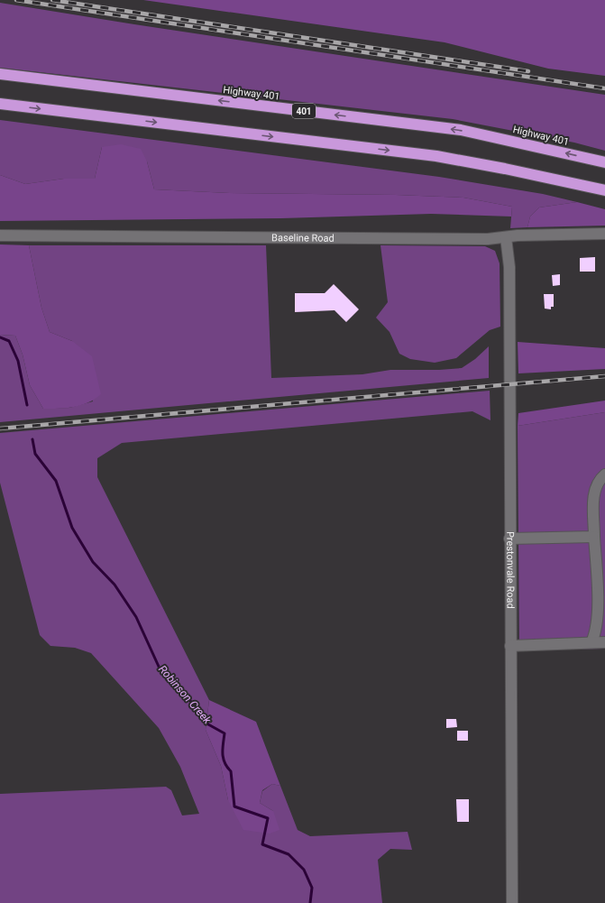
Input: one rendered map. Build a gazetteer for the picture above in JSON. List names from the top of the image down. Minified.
{"streets":{"highway":["Highway 401","401"],"street":["Baseline Road","Prestonvale Road"]},"crossings":[["Baseline Road","Prestonvale Road"]],"water":["Robinson Creek"]}
